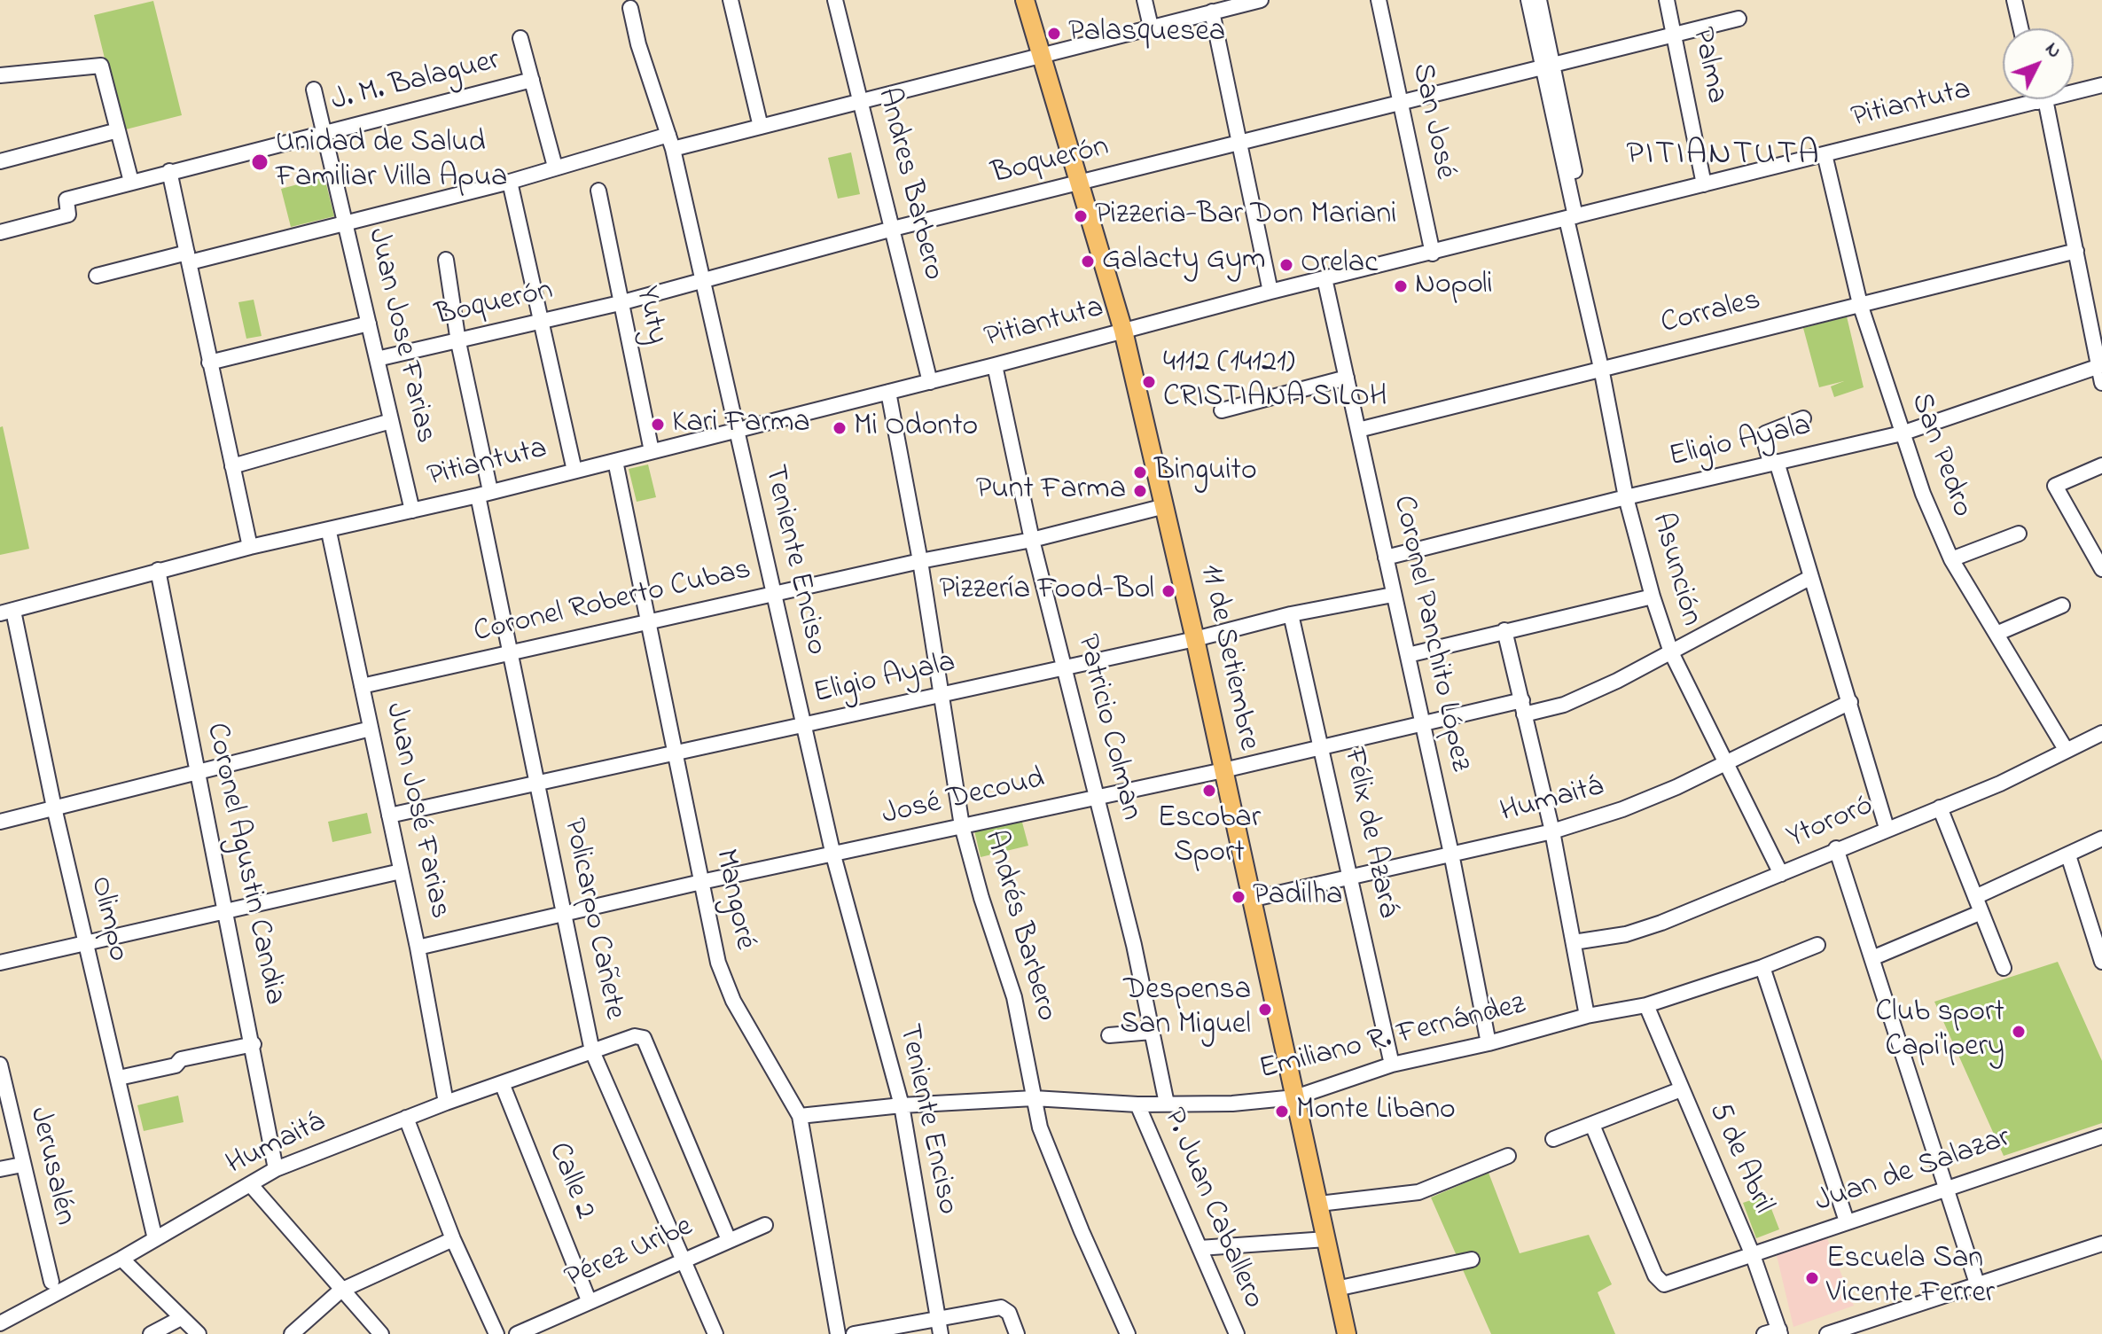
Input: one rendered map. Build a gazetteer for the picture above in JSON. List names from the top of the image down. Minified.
{"streets":{"main road":["11 de Setiembre"],"street":["Palma","J. M. Balaguer","Pitiantuta","San José","Boquerón","Andres Barbero","Corrales","Yuty","Juan Jose Farias","Eligio Ayala","San Pedro","Teniente Enciso","Asunción","Coronel Roberto Cubas","Coronel Panchito López","Patricio Colman","José Decoud","Humaitá","Juan José Farias","Ytororó","Félix de Azará","Coronel Agustin Candia","Mangoré","Olimpo","Policarpo Cañete","Andrés Barbero","Emiliano R. Fernández","5 de Abril","Jerusalén","Juan de Salazar","Calle 2","P. Juan Caballero","Pérez Uribe"]},"crossings":[["Palma","Pitiantuta"],["Palma","Boquerón"],["J. M. Balaguer","Juan Jose Farias"],["Pitiantuta","San José"],["Pitiantuta","Andres Barbero"],["Pitiantuta","Yuty"],["Pitiantuta","Juan Jose Farias"],["Pitiantuta","San Pedro"],["Pitiantuta","Teniente Enciso"],["Pitiantuta","Asunción"],["Pitiantuta","Coronel Panchito López"],["Pitiantuta","11 de Setiembre"],["Pitiantuta","Patricio Colman"],["Pitiantuta","Juan José Farias"],["Pitiantuta","Coronel Agustin Candia"],["Pitiantuta","Mangoré"],["Pitiantuta","Olimpo"],["Pitiantuta","Policarpo Cañete"],["Pitiantuta","Andrés Barbero"],["San José","Boquerón"],["Boquerón","Andres Barbero"],["Boquerón","Yuty"],["Boquerón","Juan Jose Farias"],["Boquerón","Teniente Enciso"],["Boquerón","Asunción"],["Boquerón","11 de Setiembre"],["Boquerón","Policarpo Cañete"],["Corrales","San Pedro"],["Corrales","Asunción"],["Corrales","Coronel Panchito López"],["Eligio Ayala","San Pedro"],["Eligio Ayala","Teniente Enciso"],["Eligio Ayala","Asunción"],["Eligio Ayala","Coronel Panchito López"],["Eligio Ayala","11 de Setiembre"],["Eligio Ayala","Patricio Colman"],["Eligio Ayala","Juan José Farias"],["Eligio Ayala","Félix de Azará"],["Eligio Ayala","Mangoré"],["Eligio Ayala","Policarpo Cañete"],["Eligio Ayala","Andrés Barbero"],["San Pedro","Ytororó"],["Teniente Enciso","Coronel Roberto Cubas"],["Teniente Enciso","José Decoud"],["Teniente Enciso","Emiliano R. Fernández"],["Asunción","José Decoud"],["Asunción","Humaitá"],["Asunción","Ytororó"],["Coronel Roberto Cubas","11 de Setiembre"],["Coronel Roberto Cubas","Patricio Colman"],["Coronel Roberto Cubas","Juan José Farias"],["Coronel Roberto Cubas","Mangoré"],["Coronel Roberto Cubas","Policarpo Cañete"],["Coronel Roberto Cubas","Andrés Barbero"],["Coronel Panchito López","José Decoud"],["Coronel Panchito López","Humaitá"],["Coronel Panchito López","Emiliano R. Fernández"],["11 de Setiembre","José Decoud"],["11 de Setiembre","Humaitá"],["11 de Setiembre","Emiliano R. Fernández"],["Patricio Colman","José Decoud"],["Patricio Colman","Emiliano R. Fernández"],["José Decoud","Juan José Farias"],["José Decoud","Félix de Azará"],["José Decoud","Mangoré"],["José Decoud","Policarpo Cañete"],["José Decoud","Andrés Barbero"],["Humaitá","Juan José Farias"],["Humaitá","Félix de Azará"],["Humaitá","Coronel Agustin Candia"],["Humaitá","Olimpo"],["Humaitá","Policarpo Cañete"],["Humaitá","Calle 2"],["Humaitá","Pérez Uribe"],["Félix de Azará","Emiliano R. Fernández"],["Mangoré","Emiliano R. Fernández"],["Policarpo Cañete","Pérez Uribe"],["Andrés Barbero","Emiliano R. Fernández"],["Emiliano R. Fernández","5 de Abril"],["Emiliano R. Fernández","P. Juan Caballero"],["5 de Abril","Juan de Salazar"],["Calle 2","Pérez Uribe"]],"districts":["PITIANTUTA"],"places":["Palasquesea","Unidad de Salud Familiar Villa Apua","Pizzeria-Bar Don Mariani","Galacty Gym","Orelac","Nopoli","4112 (14121) CRISTIANA SILOH","Kari Farma","Mi Odonto","Binguito","Punt Farma","Pizzería Food-Bol","Escobar Sport","Padilha","Despensa San Miguel","Club sport Capi'ipery","Monte Libano","Escuela San Vicente Ferrer"],"north":"top right"}
